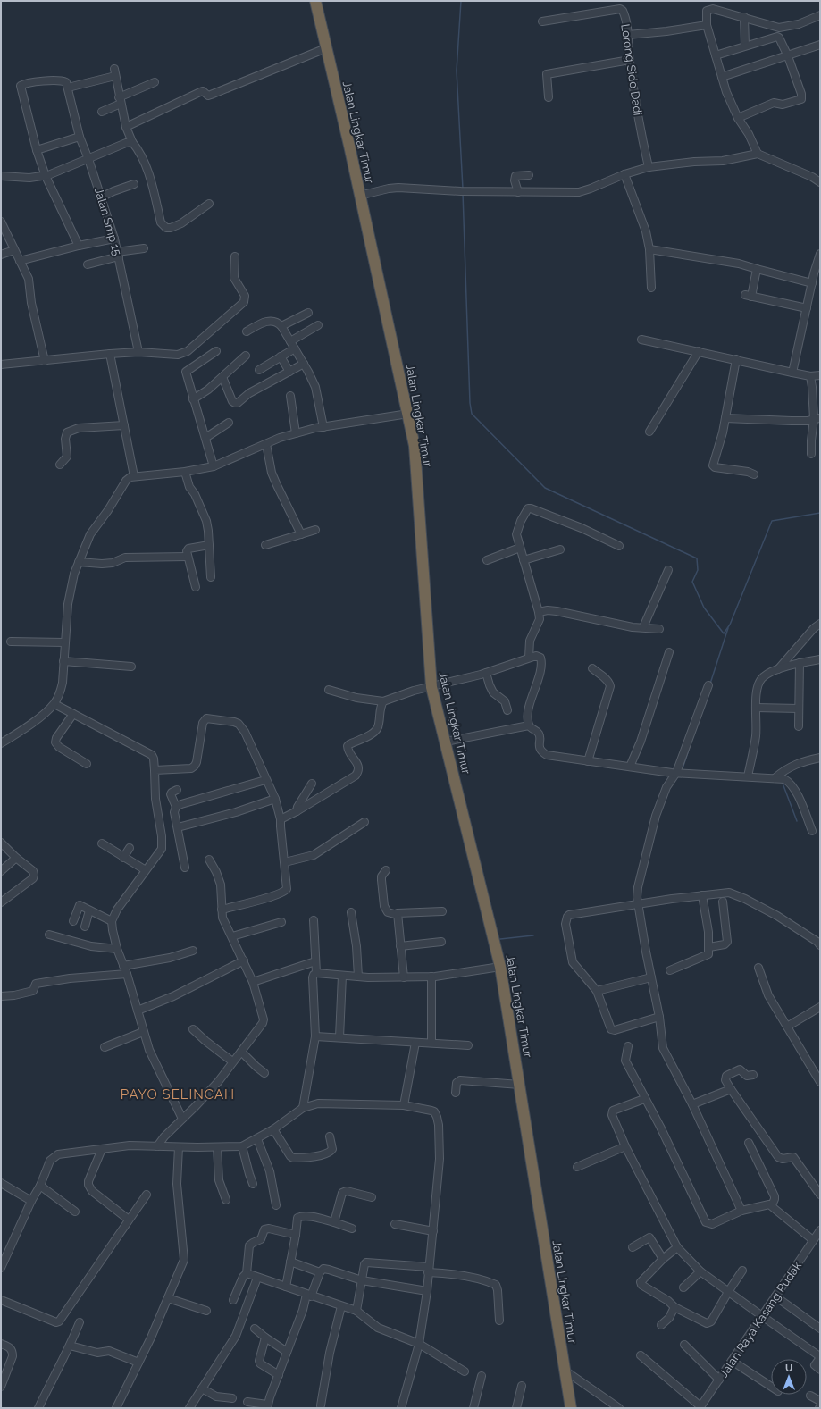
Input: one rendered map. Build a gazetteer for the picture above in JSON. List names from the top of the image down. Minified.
{"streets":{"highway":["Jalan Lingkar Timur"],"street":["Lorong Sido Dadi","Jalan Smp 15","Jalan Raya Kasang Pudak"]},"districts":["PAYO SELINCAH"],"north":"top"}
